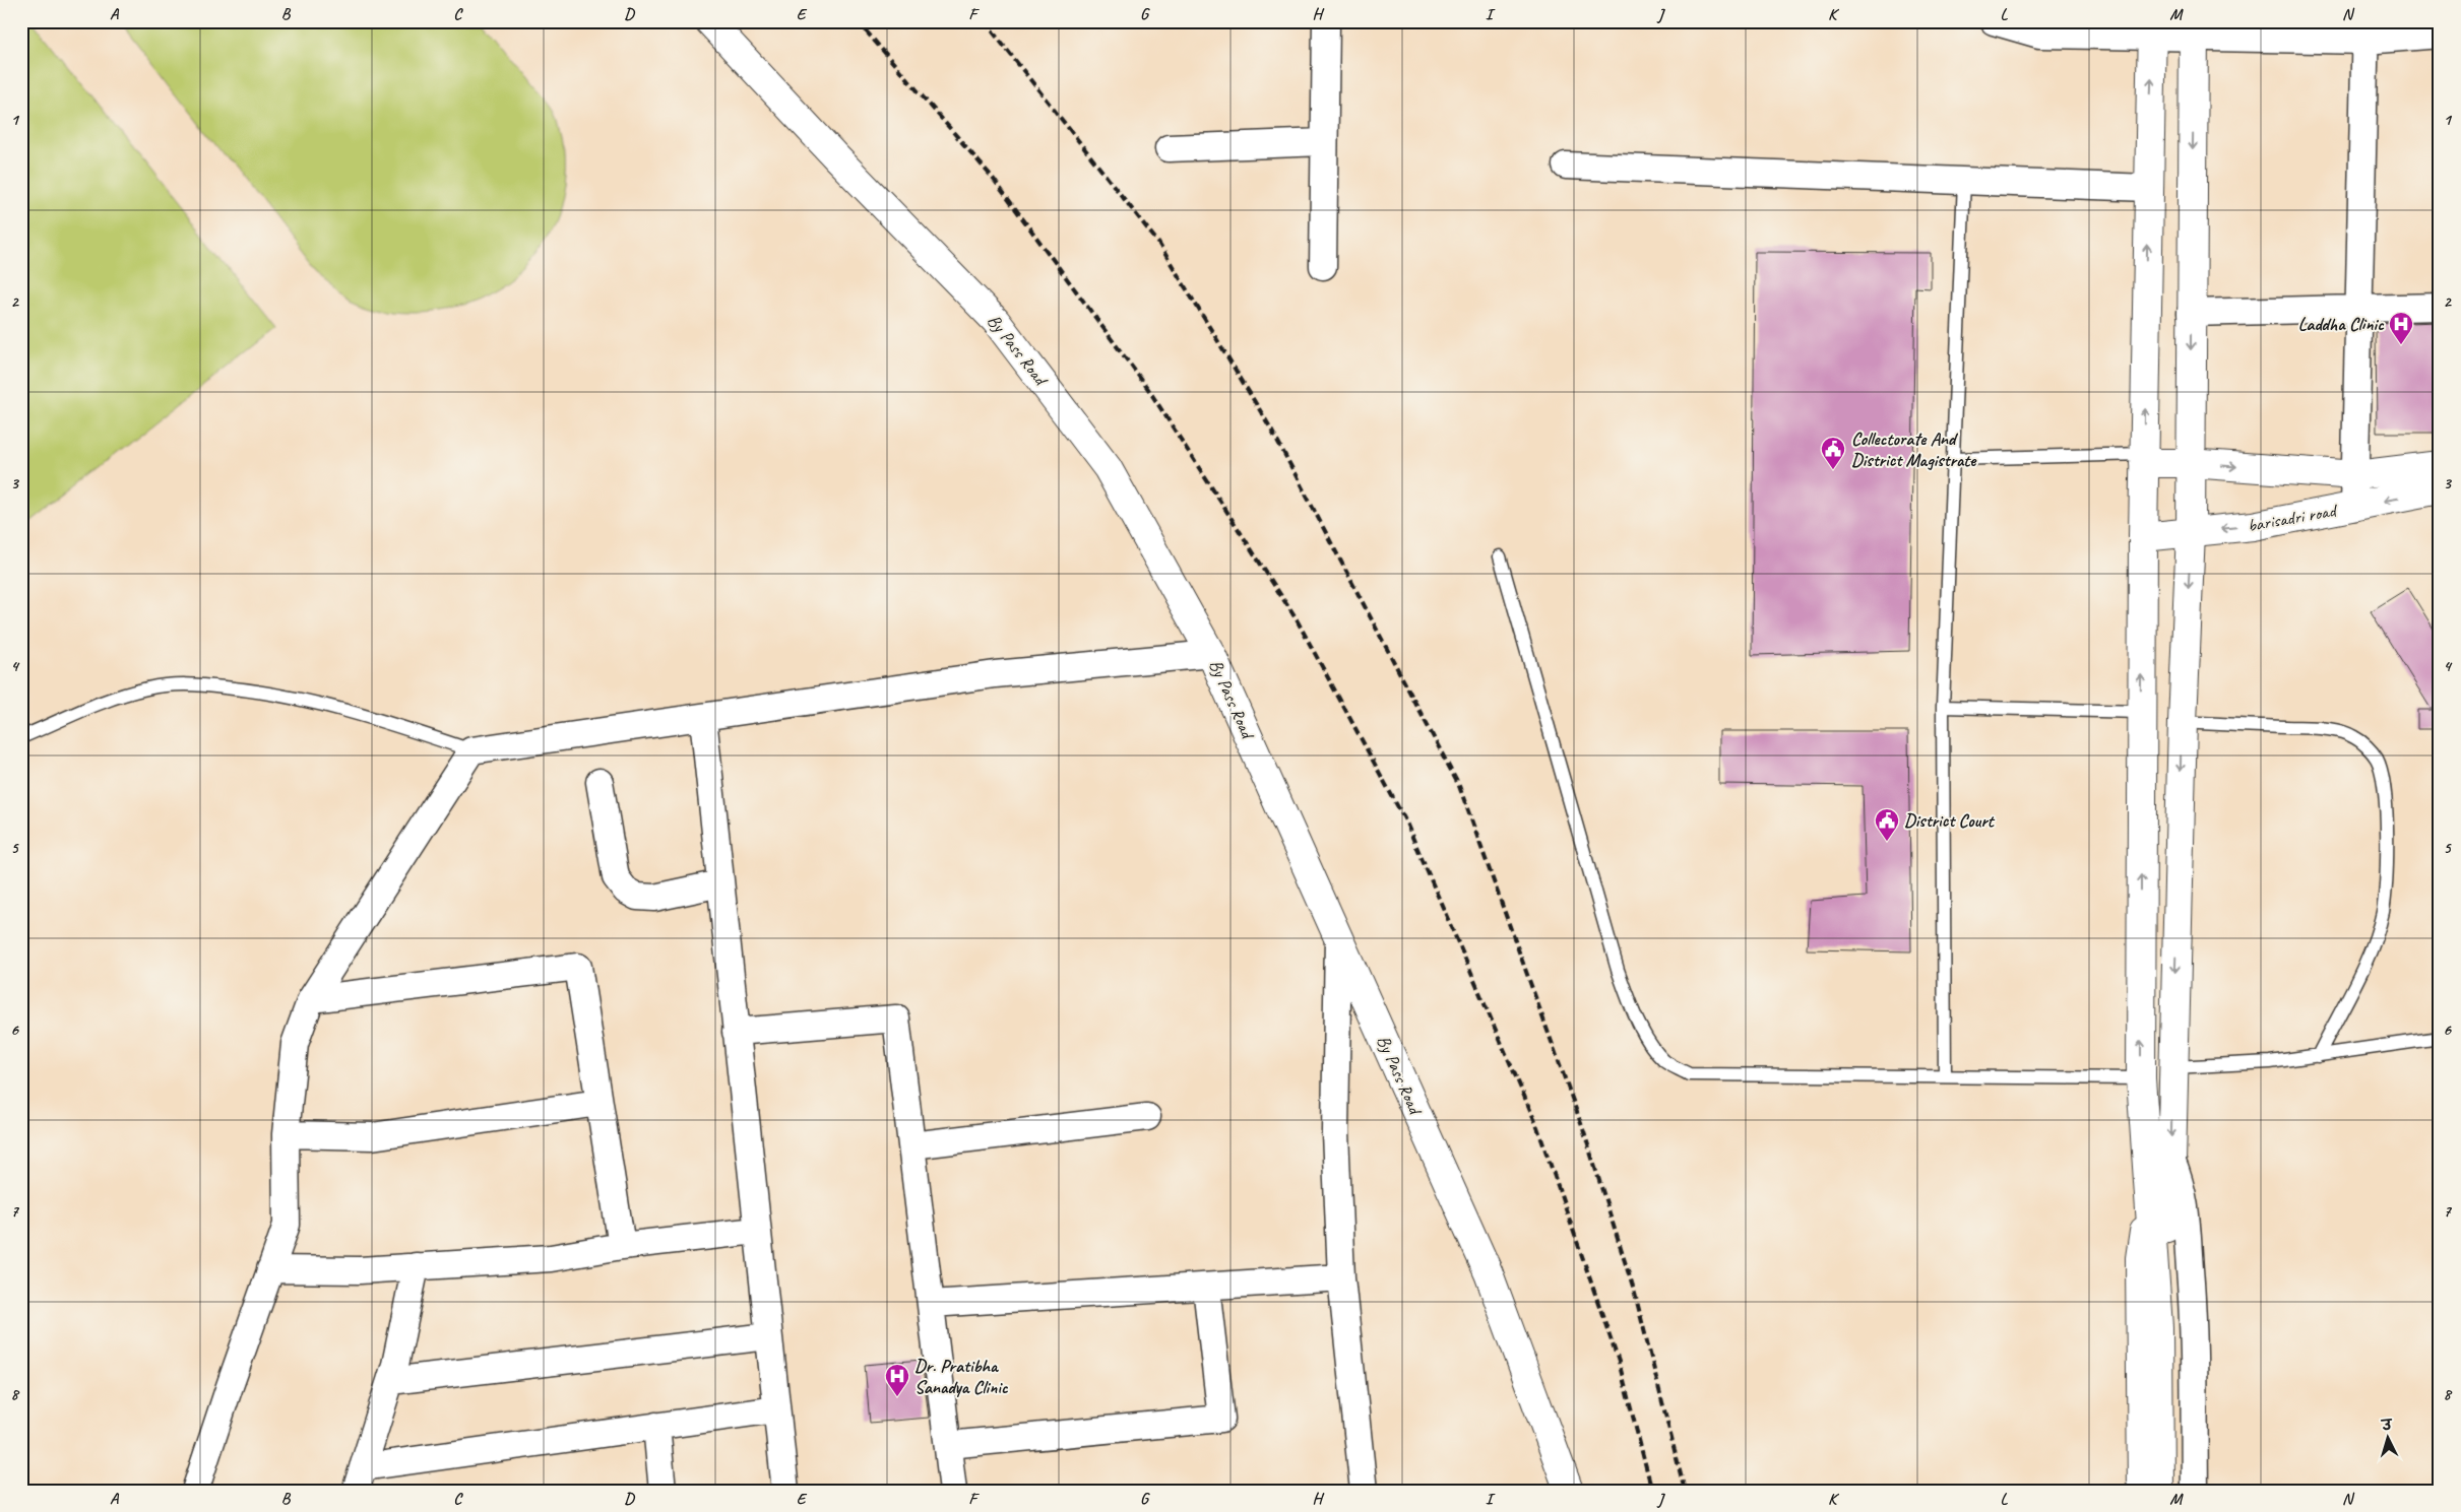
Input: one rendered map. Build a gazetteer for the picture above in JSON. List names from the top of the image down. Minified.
{"streets":{"main road":["By Pass Road","barisadri road"]},"places":{"hospital":["Laddha Clinic","Dr. Pratibha Sanadya Clinic"],"public building":["Collectorate And District Magistrate","District Court"]},"north":"top","grid":{"columns":["A","B","C","D","E","F","G","H","I","J","K","L","M","N"],"rows":["1","2","3","4","5","6","7","8"]}}
